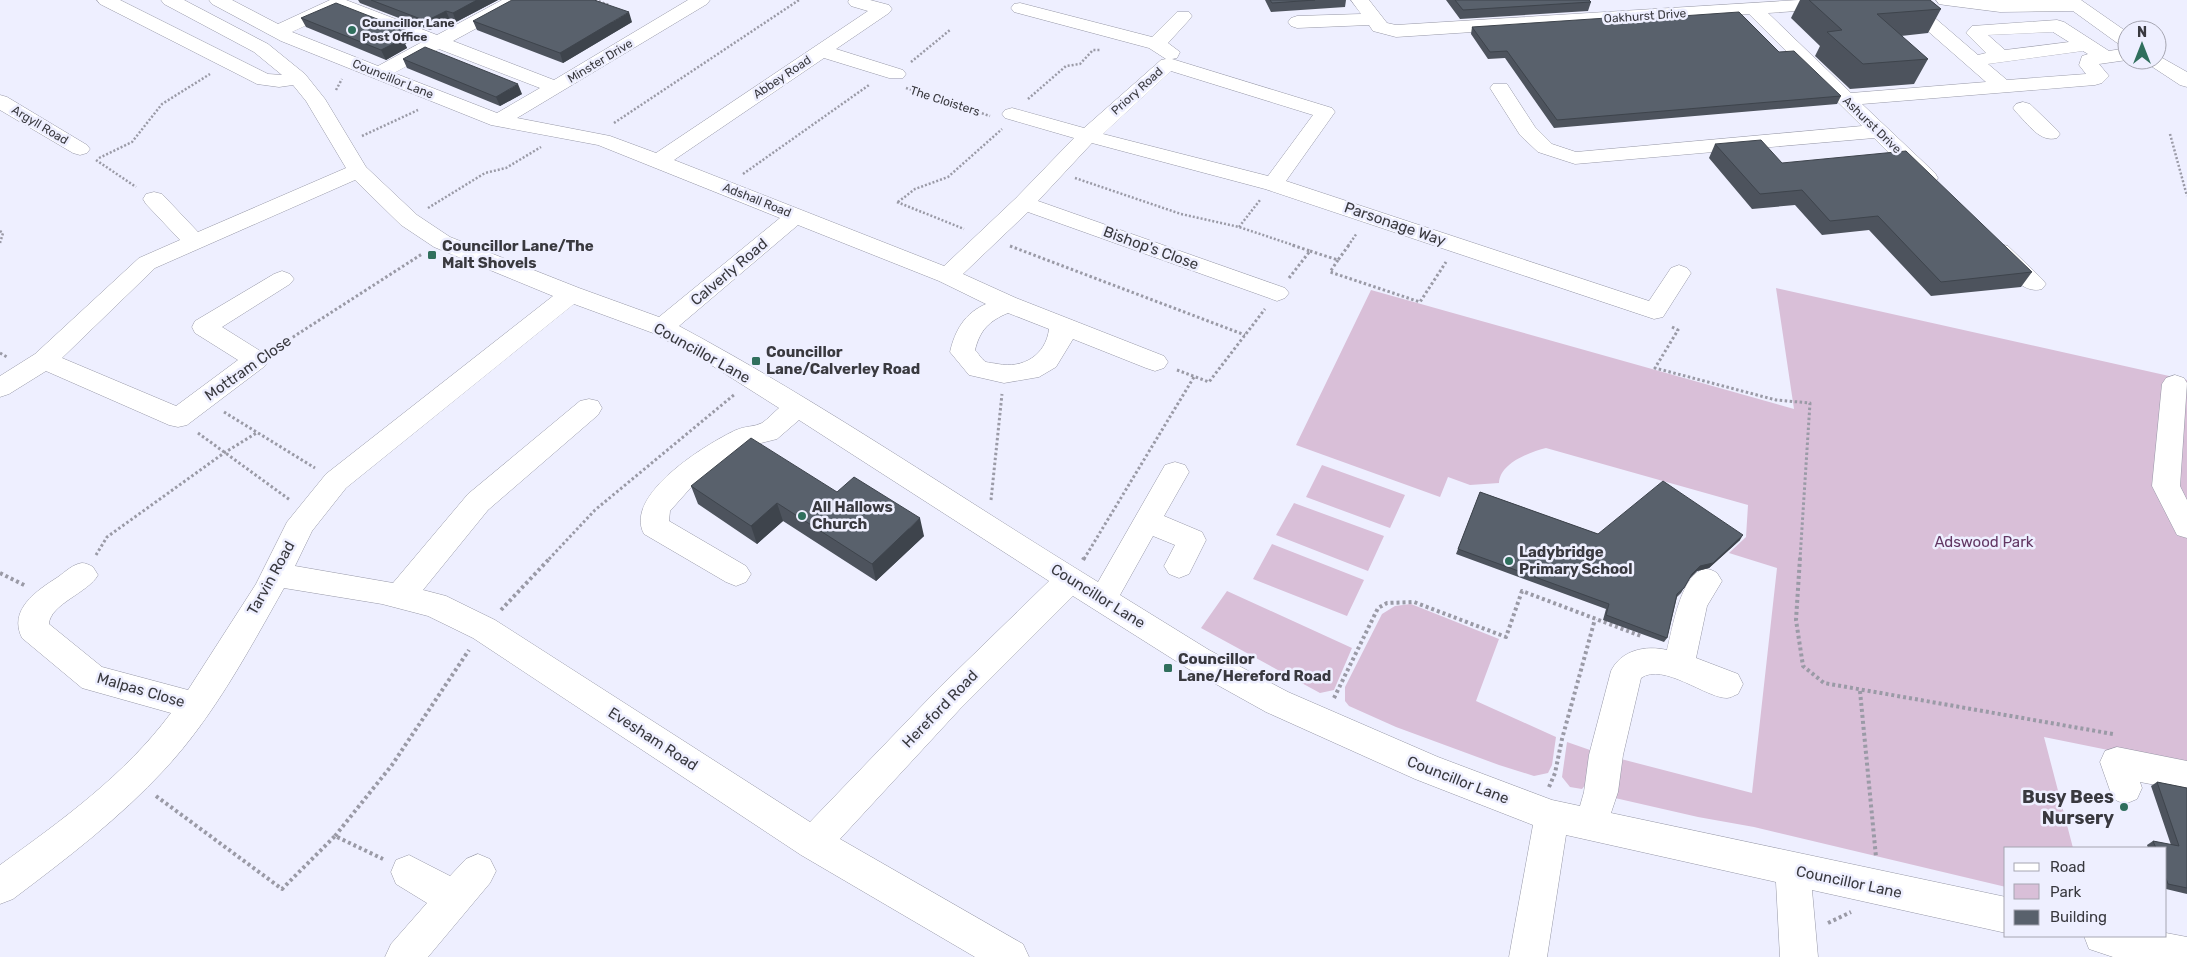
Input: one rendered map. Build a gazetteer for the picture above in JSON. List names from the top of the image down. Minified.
{"streets":{"street":["Oakhurst Drive","Minster Drive","Abbey Road","Councillor Lane","Priory Road","The Cloisters","Argyll Road","Ashurst Drive","Adshall Road","Parsonage Way","Bishop's Close","Calverly Road","Mottram Close","Tarvin Road","Malpas Close","Hereford Road","Evesham Road"]},"crossings":[["Oakhurst Drive","Ashurst Drive"],["Minster Drive","Councillor Lane"],["Minster Drive","Adshall Road"],["Abbey Road","The Cloisters"],["Abbey Road","Adshall Road"],["Councillor Lane","Adshall Road"],["Councillor Lane","Calverly Road"],["Councillor Lane","Mottram Close"],["Councillor Lane","Tarvin Road"],["Councillor Lane","Hereford Road"],["Priory Road","Adshall Road"],["Priory Road","Parsonage Way"],["Priory Road","Bishop's Close"],["Adshall Road","Calverly Road"],["Tarvin Road","Malpas Close"],["Tarvin Road","Evesham Road"],["Hereford Road","Evesham Road"]],"parks":["Adswood Park"],"places":{"other":["Councillor Lane Post Office","All Hallows Church","Ladybridge Primary School","Busy Bees Nursery"],"transit":["Councillor Lane/The Malt Shovels","Councillor Lane/Calverley Road","Councillor Lane/Hereford Road"]},"legend":["Road","Park","Building"],"north":"top"}
